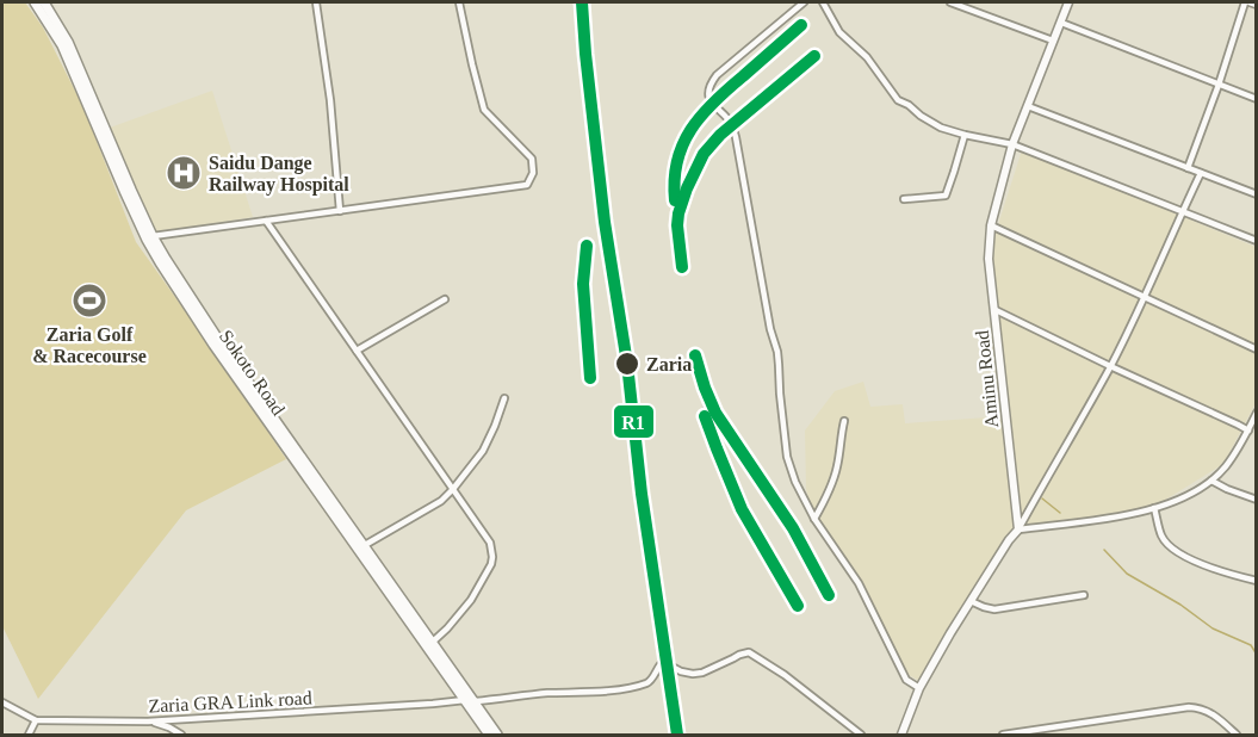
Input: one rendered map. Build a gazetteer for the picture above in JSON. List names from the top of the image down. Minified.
{"streets":{"main road":["Sokoto Road"],"street":["Aminu Road","Zaria GRA Link road"]},"crossings":[["Sokoto Road","Zaria GRA Link road"]],"places":{"hospital":["Saidu Dange Railway Hospital"],"sports":["Zaria Golf & Racecourse"],"other":["Zaria"]},"lines":["transit line R1"]}
